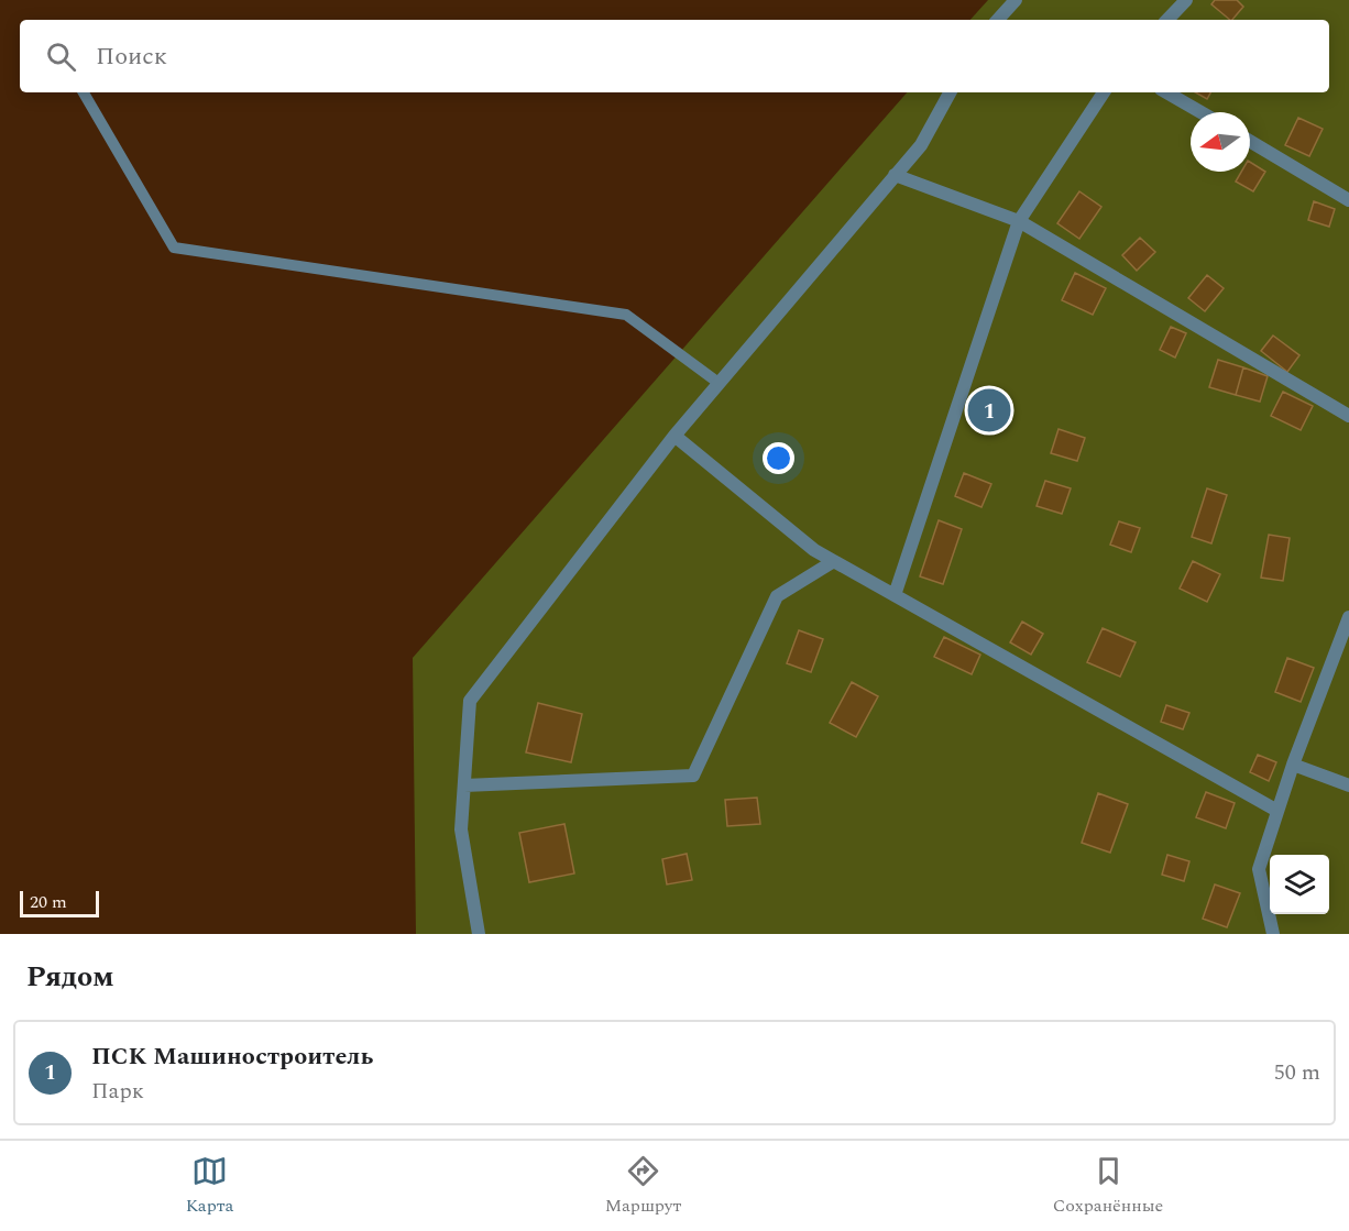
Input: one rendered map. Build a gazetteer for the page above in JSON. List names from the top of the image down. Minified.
{"scale_bar":"20 m","north":"left","page":{"search":"Поиск","pins":"1","scale":"20 m","heading":"Рядом","list":[{"mark":"1","name":"ПСК Машиностроитель","note":"Парк","value":"50 m"}],"nav":["Карта","Маршрут","Сохранённые"]}}
